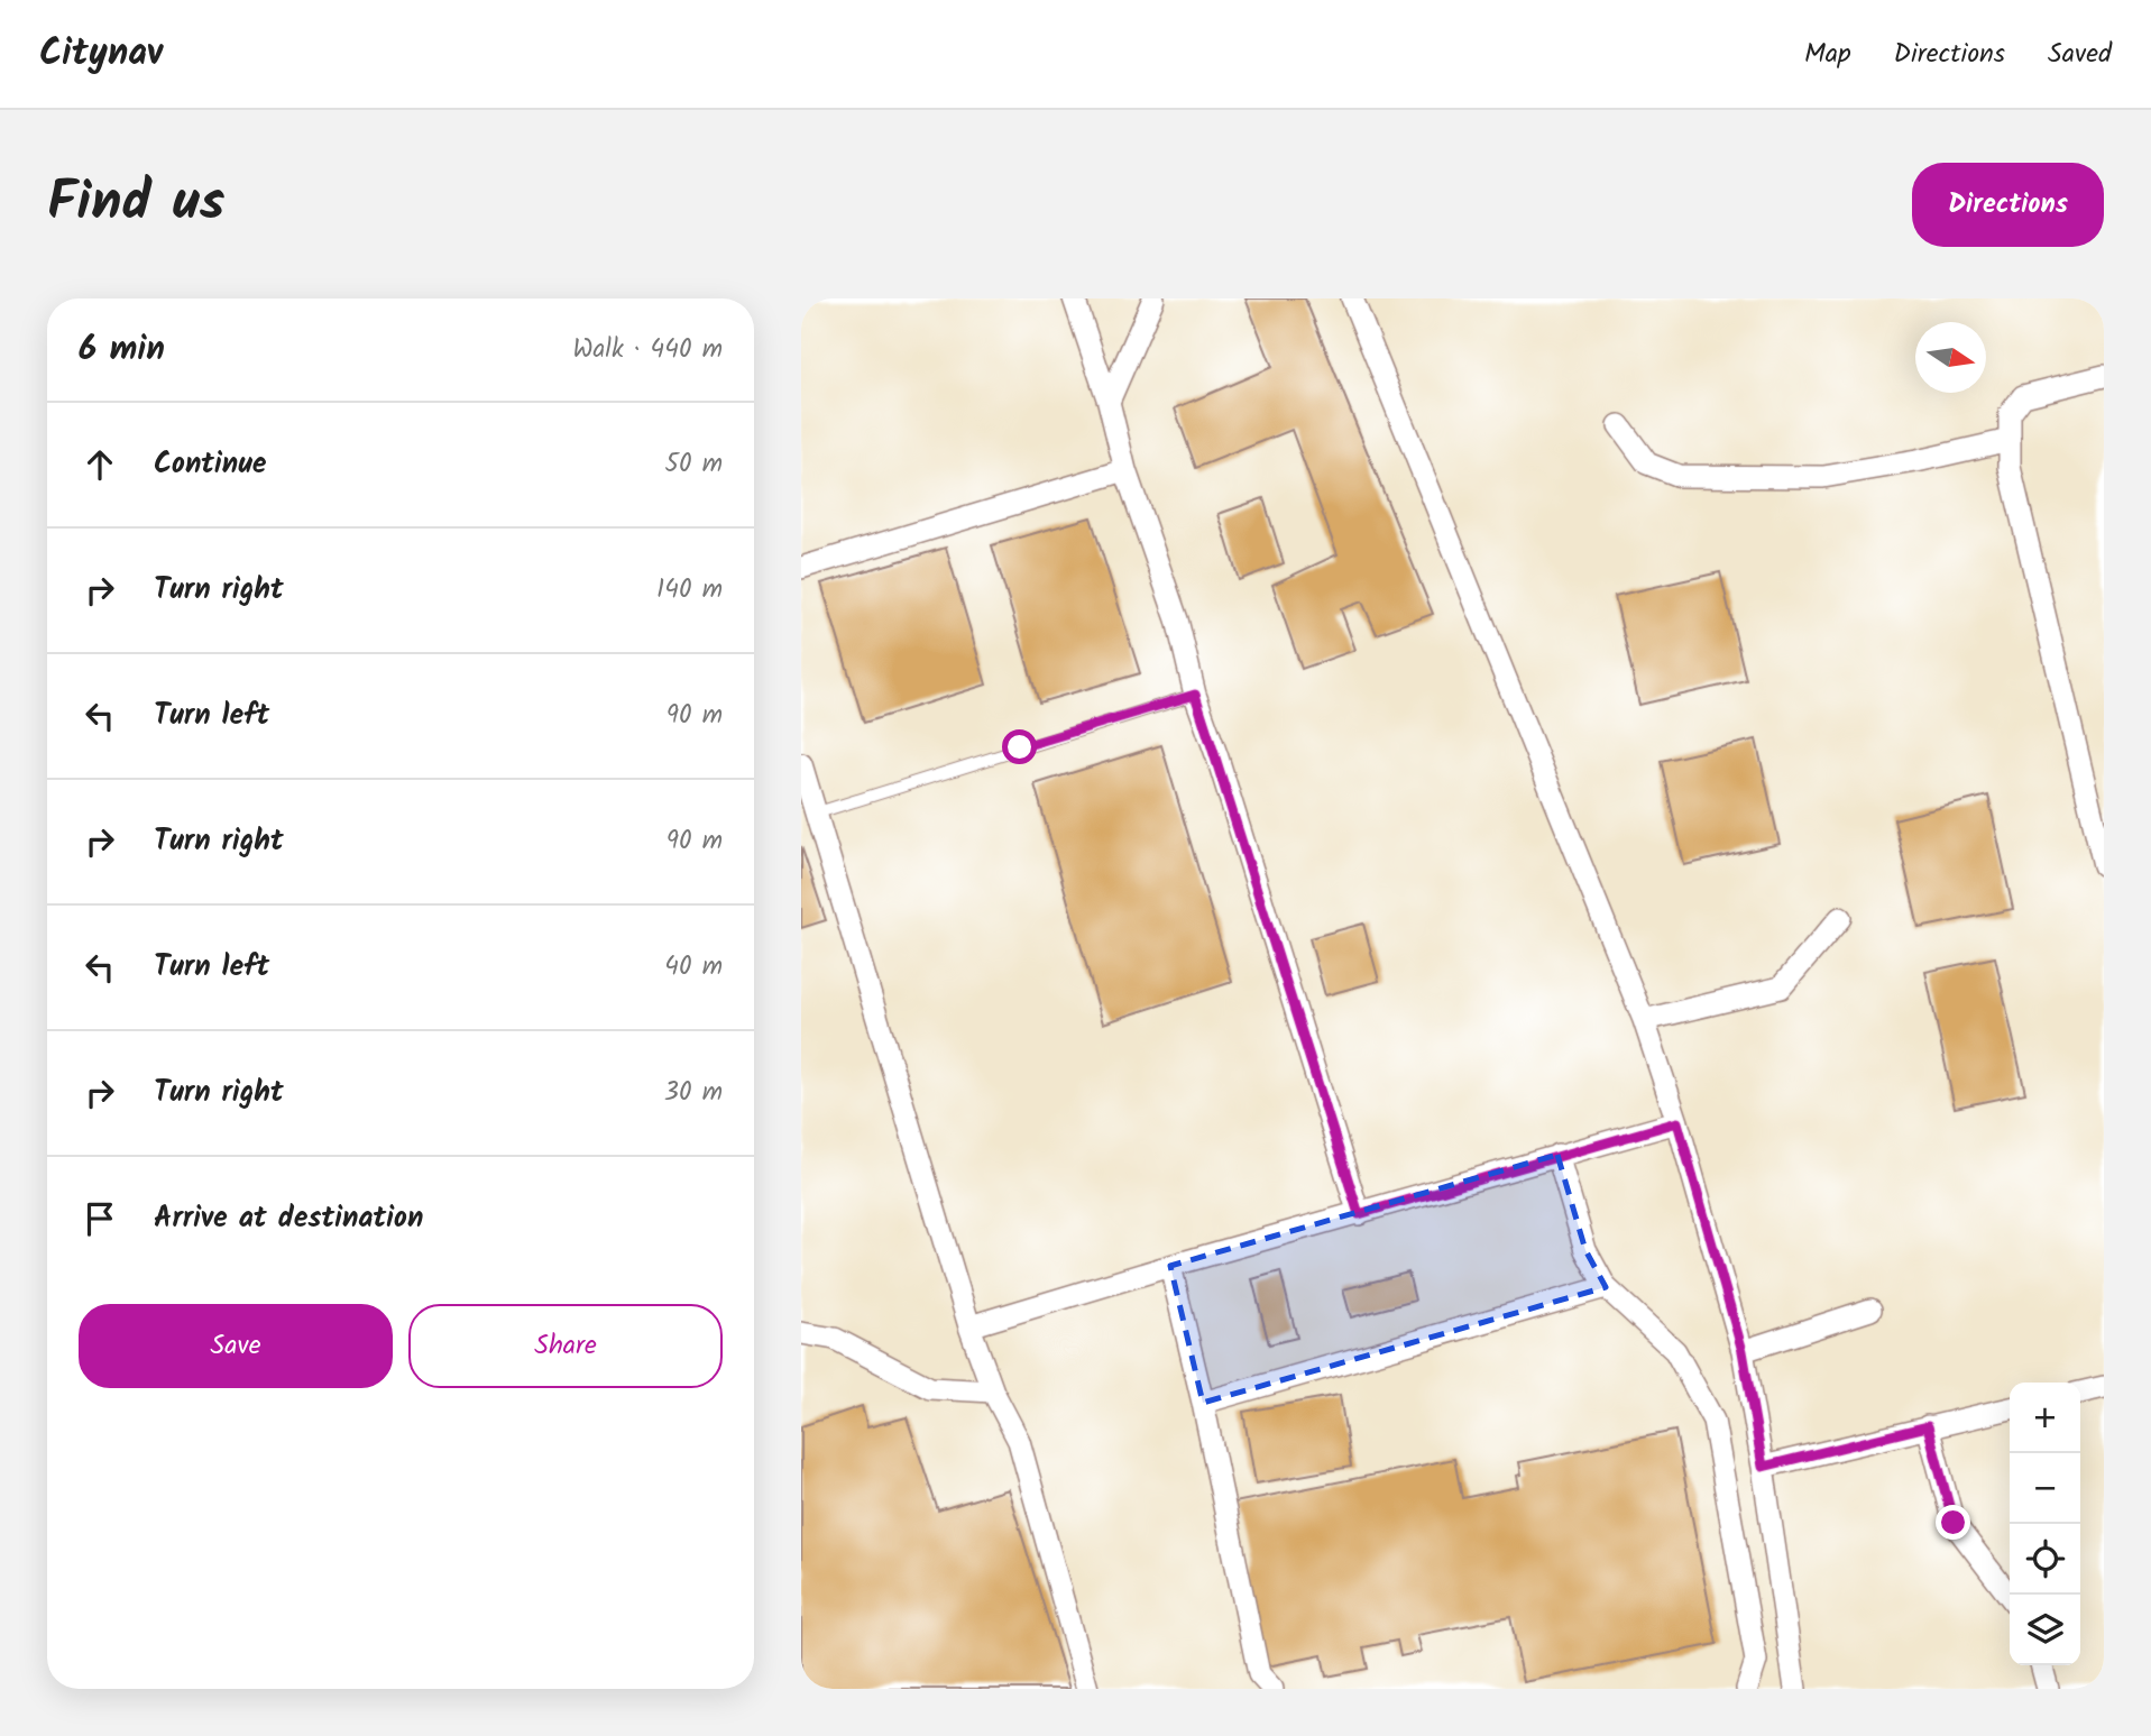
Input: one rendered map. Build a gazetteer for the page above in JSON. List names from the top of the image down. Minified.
{"north":"right","page":{"header":"Citynav","nav":["Map","Directions","Saved"],"title":"Find us","buttons":["Directions",["Save","Share"]],"heading":["6 min","Walk · 440 m"],"list":[["Continue","50 m"],["Turn right","140 m"],["Turn left","90 m"],["Turn right","90 m"],["Turn left","40 m"],["Turn right","30 m"],"Arrive at destination"],"map_buttons":["+","−"]}}
